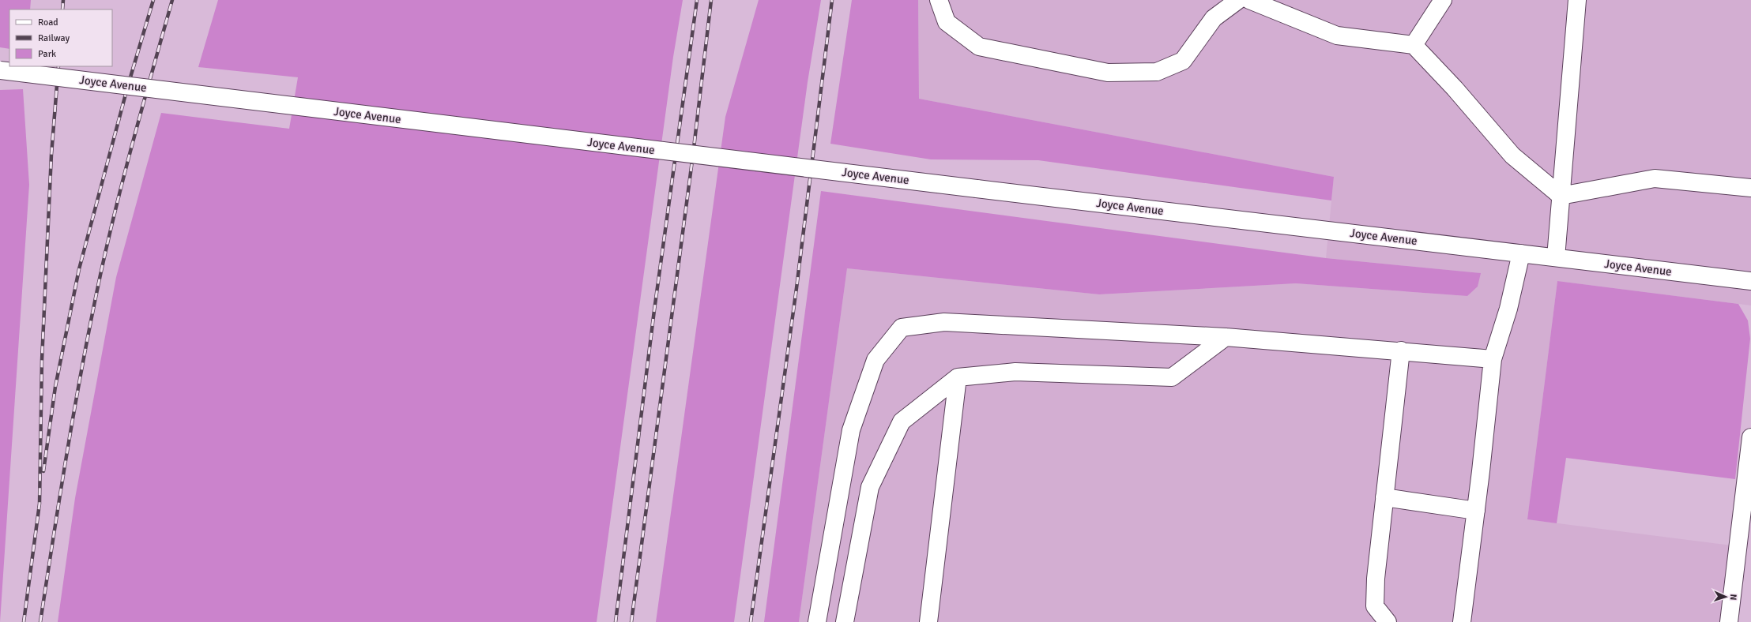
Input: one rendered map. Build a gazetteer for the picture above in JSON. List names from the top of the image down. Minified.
{"streets":{"street":["Joyce Avenue"]},"legend":["Road","Railway","Park"],"north":"right"}
